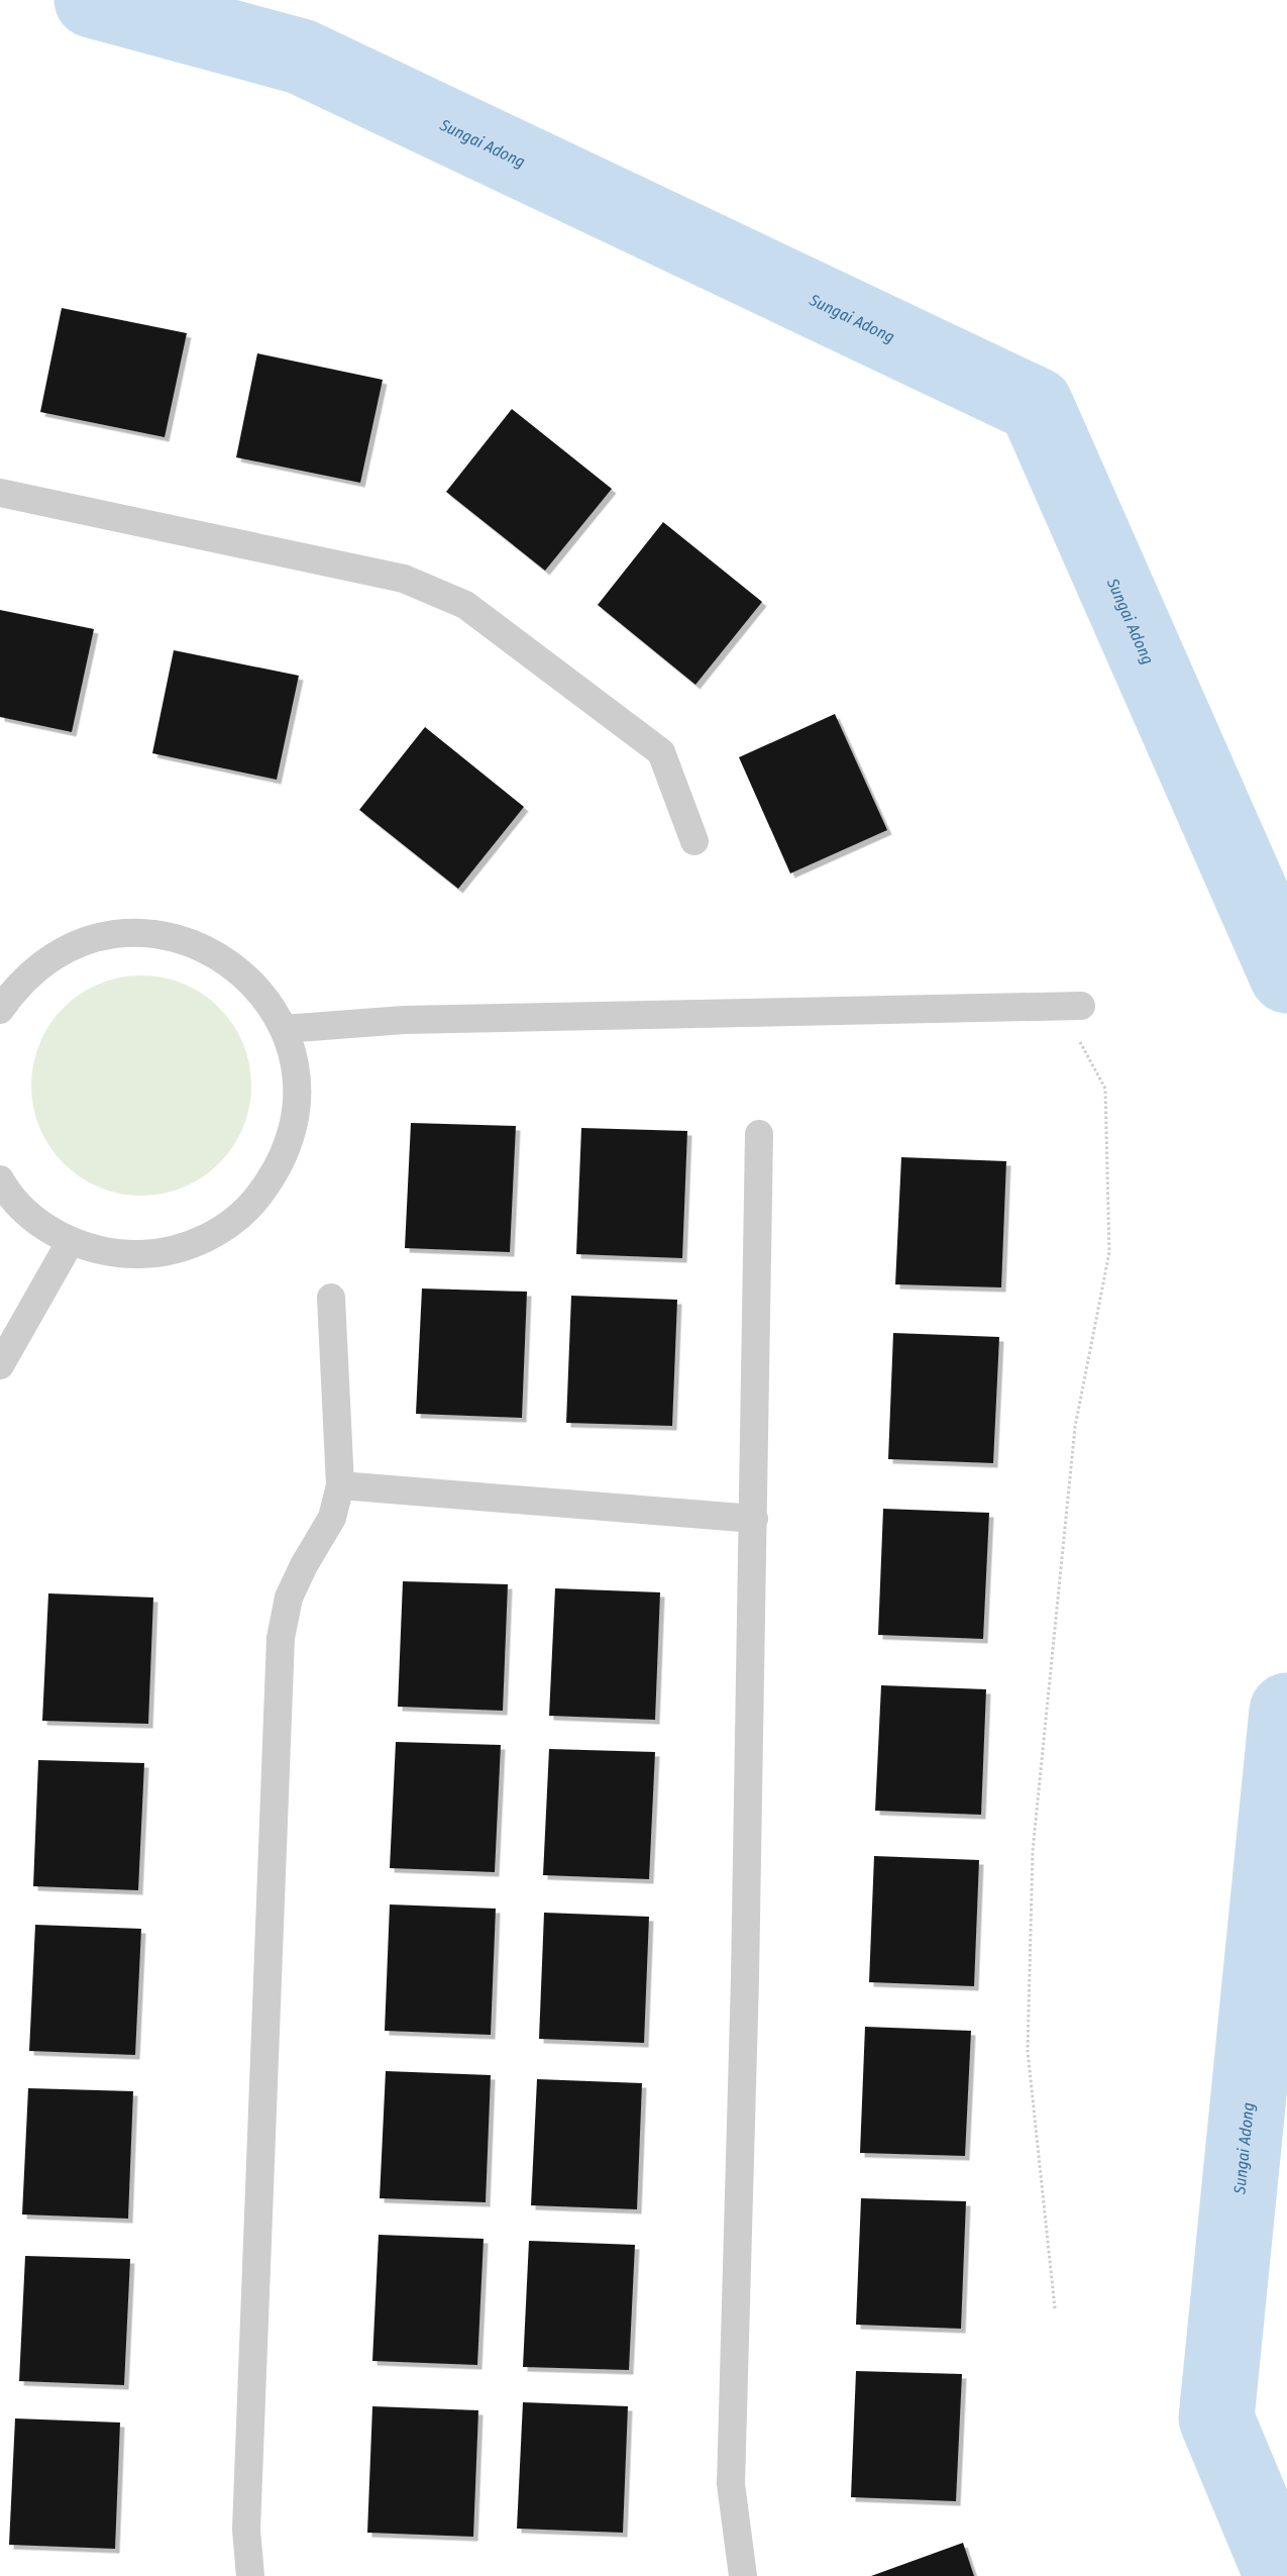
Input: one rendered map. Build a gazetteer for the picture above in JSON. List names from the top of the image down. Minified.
{"water":["Sungai Adong"]}
